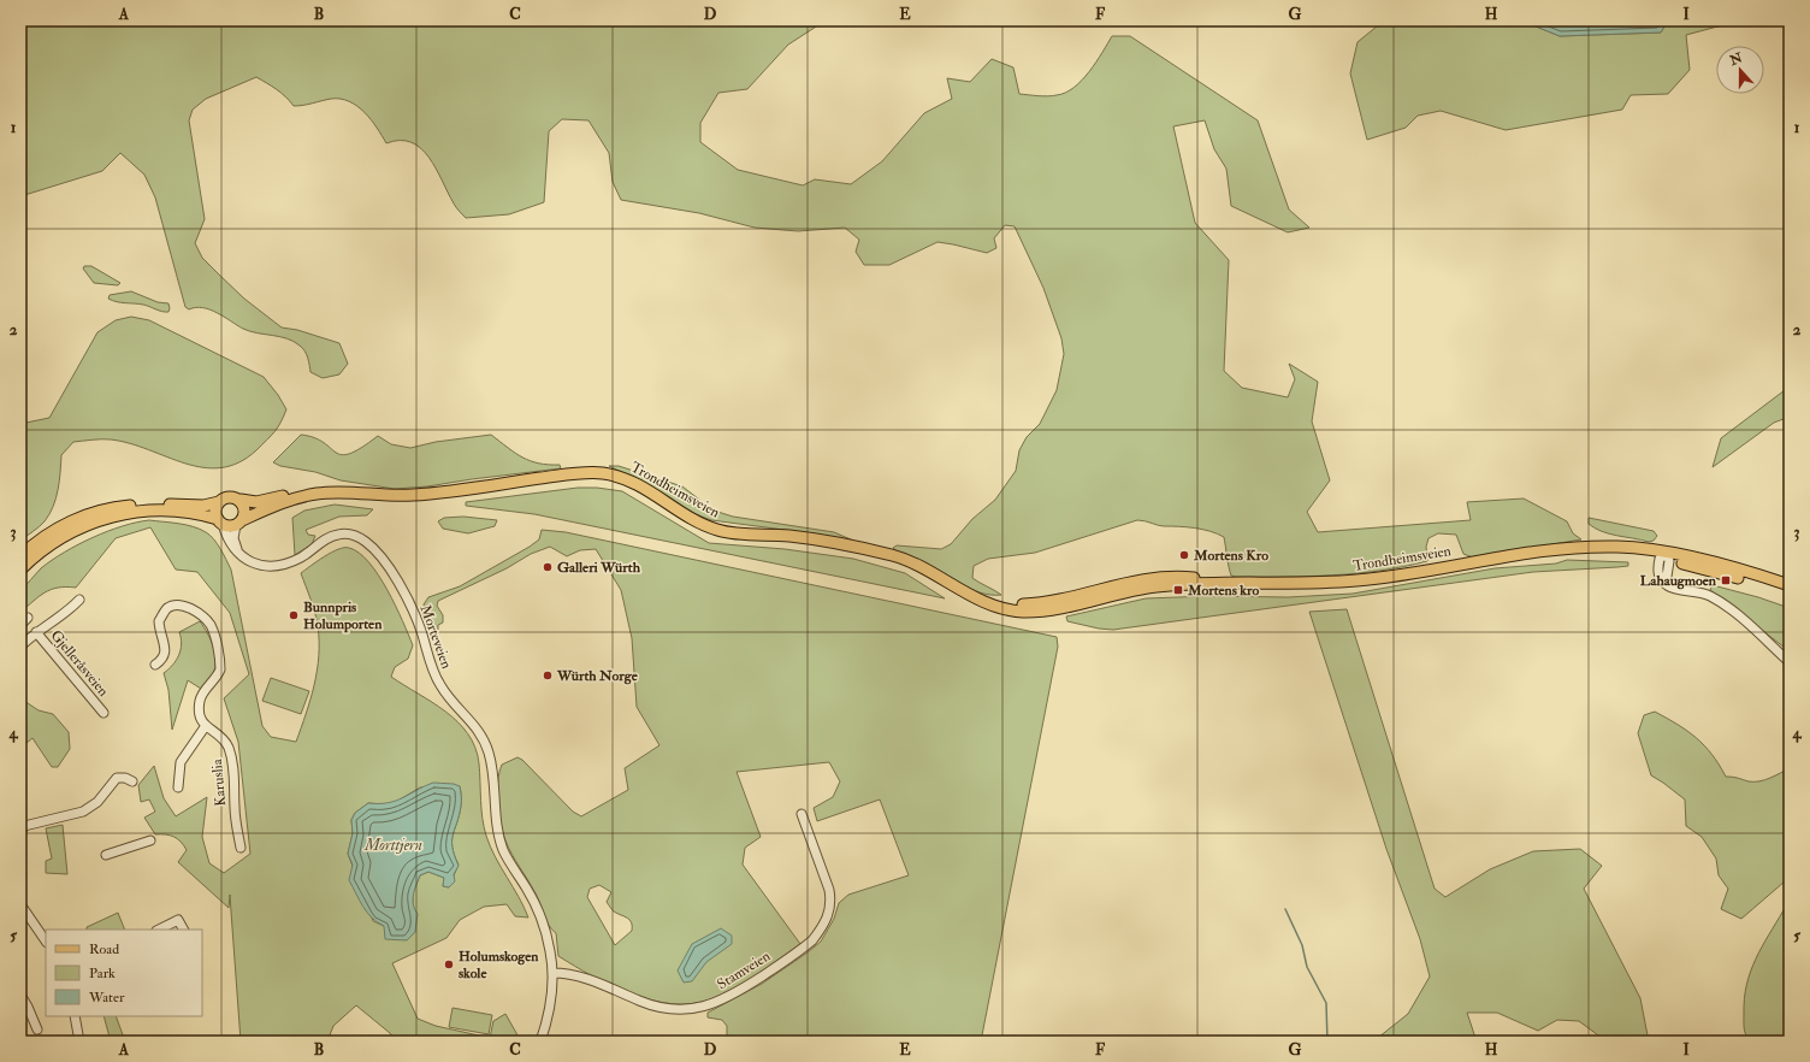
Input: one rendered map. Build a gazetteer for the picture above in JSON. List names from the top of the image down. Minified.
{"streets":{"main road":["Trondheimsveien"],"street":["Morteveien","Gjelleråsveien","Karuslia","Stamveien"]},"crossings":[["Trondheimsveien","Morteveien"],["Morteveien","Stamveien"]],"water":["Morttjern"],"places":{"other":["Mortens Kro","Galleri Würth","Bunnpris Holumporten","Würth Norge","Holumskogen skole"],"transit":["Lahaugmoen","Mortens kro"]},"legend":["Road","Park","Water"],"north":"top","grid":{"columns":["A","B","C","D","E","F","G","H","I"],"rows":["1","2","3","4","5"]}}
